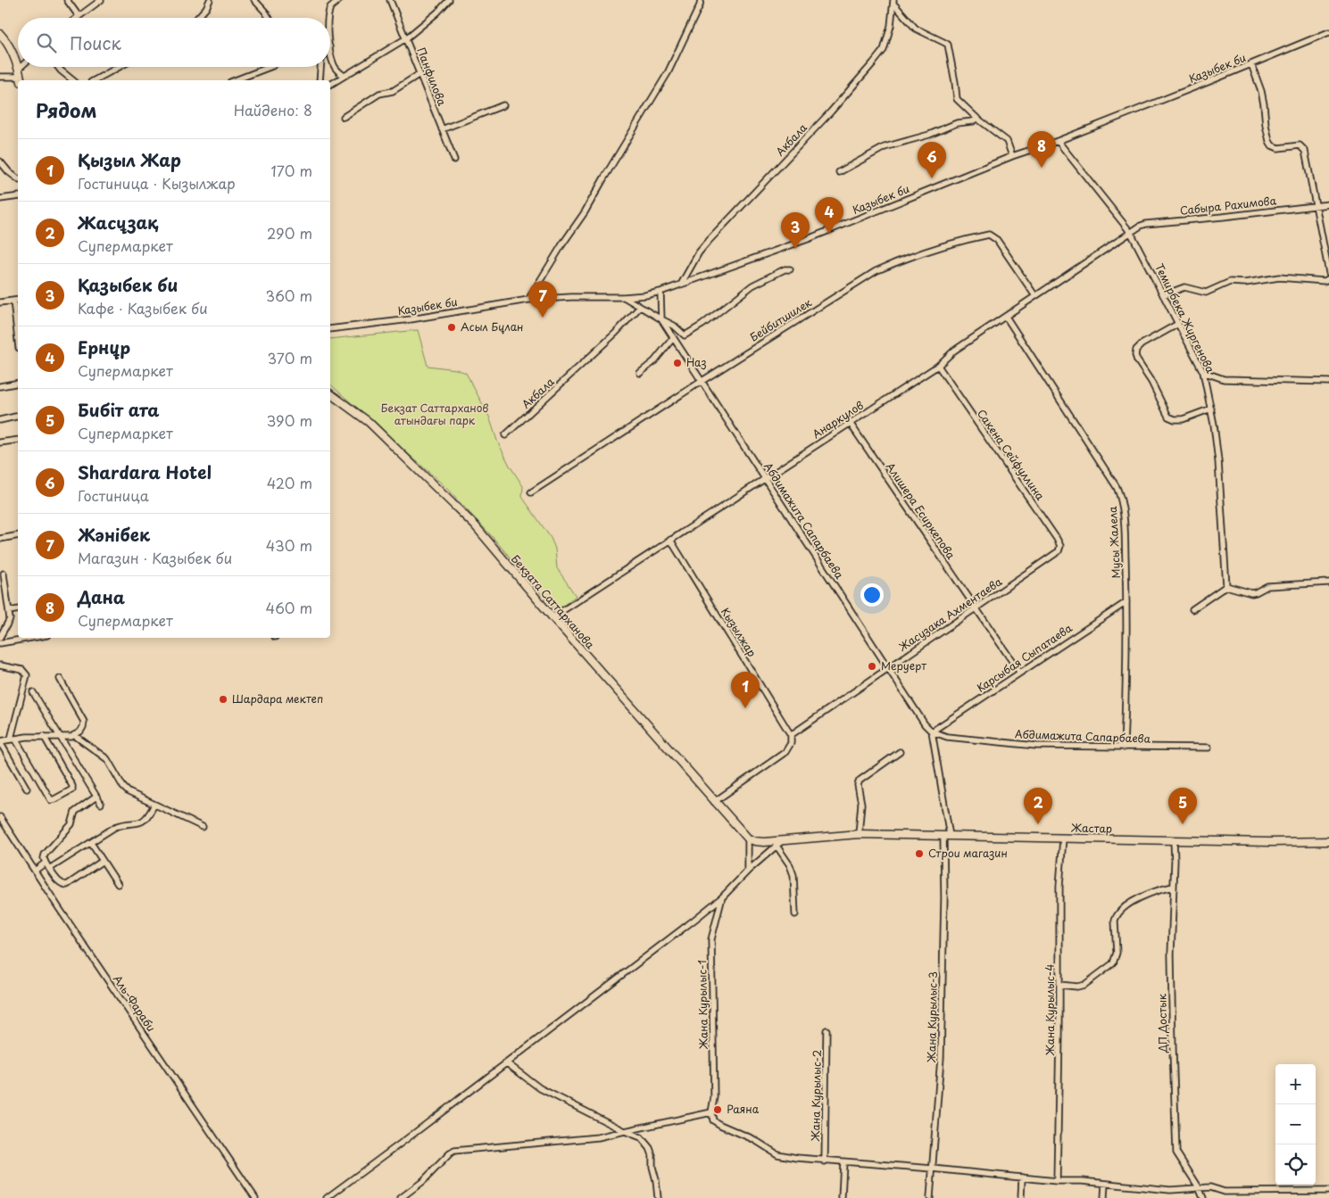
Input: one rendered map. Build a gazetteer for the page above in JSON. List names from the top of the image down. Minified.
{"streets":{"street":["Казыбек би","Панфилова","Акбала","Сабыра Рахимова","Темирбека Жүргенова","Бейбитшилек","Анаркулов","Сакена Сейфуллина","Алишера Есиркепова","Абдимажита Сапарбаева","Мусы Жалела","Бекзата Саттарханова","Жасузака Ахментаева","Кызылжар","Карсыбая Сыпатаева","Жастар","Аль-Фараби","Жана Курылыс-1","Жана Курылыс-4","Жана Курылыс-3","ДП Достык","Жана Курылыс-2"]},"crossings":[["Казыбек би","Акбала"],["Казыбек би","Темирбека Жүргенова"],["Сабыра Рахимова","Темирбека Жүргенова"],["Сабыра Рахимова","Анаркулов"],["Темирбека Жүргенова","Анаркулов"],["Бейбитшилек","Анаркулов"],["Бейбитшилек","Абдимажита Сапарбаева"],["Анаркулов","Сакена Сейфуллина"],["Анаркулов","Алишера Есиркепова"],["Анаркулов","Абдимажита Сапарбаева"],["Анаркулов","Мусы Жалела"],["Анаркулов","Бекзата Саттарханова"],["Анаркулов","Кызылжар"],["Сакена Сейфуллина","Жасузака Ахментаева"],["Алишера Есиркепова","Жасузака Ахментаева"],["Алишера Есиркепова","Карсыбая Сыпатаева"],["Абдимажита Сапарбаева","Мусы Жалела"],["Абдимажита Сапарбаева","Жасузака Ахментаева"],["Абдимажита Сапарбаева","Карсыбая Сыпатаева"],["Абдимажита Сапарбаева","Жастар"],["Абдимажита Сапарбаева","Жана Курылыс-3"],["Мусы Жалела","Карсыбая Сыпатаева"],["Бекзата Саттарханова","Жастар"],["Жасузака Ахментаева","Кызылжар"],["Жастар","Жана Курылыс-4"],["Жастар","Жана Курылыс-3"],["Жастар","ДП Достык"]],"parks":["Бекзат Саттарханов атындағы парк"],"places":["Асыл Бұлан","Наз","Меруерт","Шардара мектеп","Строи магазин","Раяна"],"page":{"search":"Поиск","heading":["Рядом","Найдено: 8"],"pins":["8","6","4","3","7","1","2","5"],"list":[{"mark":"1","name":"Қызыл Жар","note":"Гостиница · Кызылжар","value":"170 m"},{"mark":"2","name":"Жасұзақ","note":"Супермаркет","value":"290 m"},{"mark":"3","name":"Қазыбек би","note":"Кафе · Казыбек би","value":"360 m"},{"mark":"4","name":"Ернұр","note":"Супермаркет","value":"370 m"},{"mark":"5","name":"Бибіт ата","note":"Супермаркет","value":"390 m"},{"mark":"6","name":"Shardara Hotel","note":"Гостиница","value":"420 m"},{"mark":"7","name":"Жәнібек","note":"Магазин · Казыбек би","value":"430 m"},{"mark":"8","name":"Дана","note":"Супермаркет","value":"460 m"}],"map_buttons":["+","−"]}}
